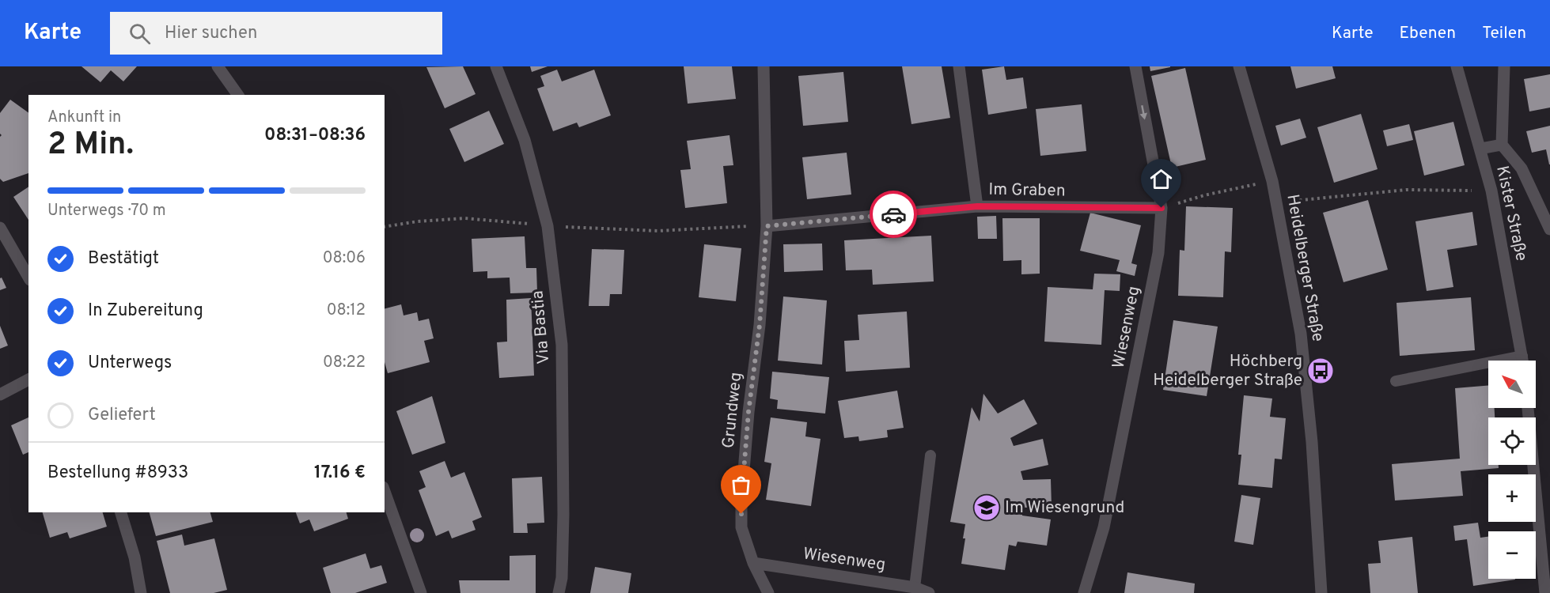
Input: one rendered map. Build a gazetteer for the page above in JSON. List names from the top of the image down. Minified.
{"streets":{"street":["Im Graben","Kister Straße","Heidelberger Straße","Via Bastia","Wiesenweg","Grundweg"]},"crossings":[["Im Graben","Wiesenweg"],["Wiesenweg","Grundweg"]],"places":{"bus stop":["Höchberg Heidelberger Straße"],"school or university":["Im Wiesengrund"]},"north":"top left","page":{"header":"Karte","search":"Hier suchen","nav":["Karte","Ebenen","Teilen"],"heading":["2 Min.","Ankunft in","08:31–08:36"],"panel":["Bestellung #8933","17.16 €"],"bar":"Unterwegs · 70 m","list":[["Bestätigt","08:06"],["In Zubereitung","08:12"],["Unterwegs","08:22"],"Geliefert"],"map_buttons":["+","−"]}}
